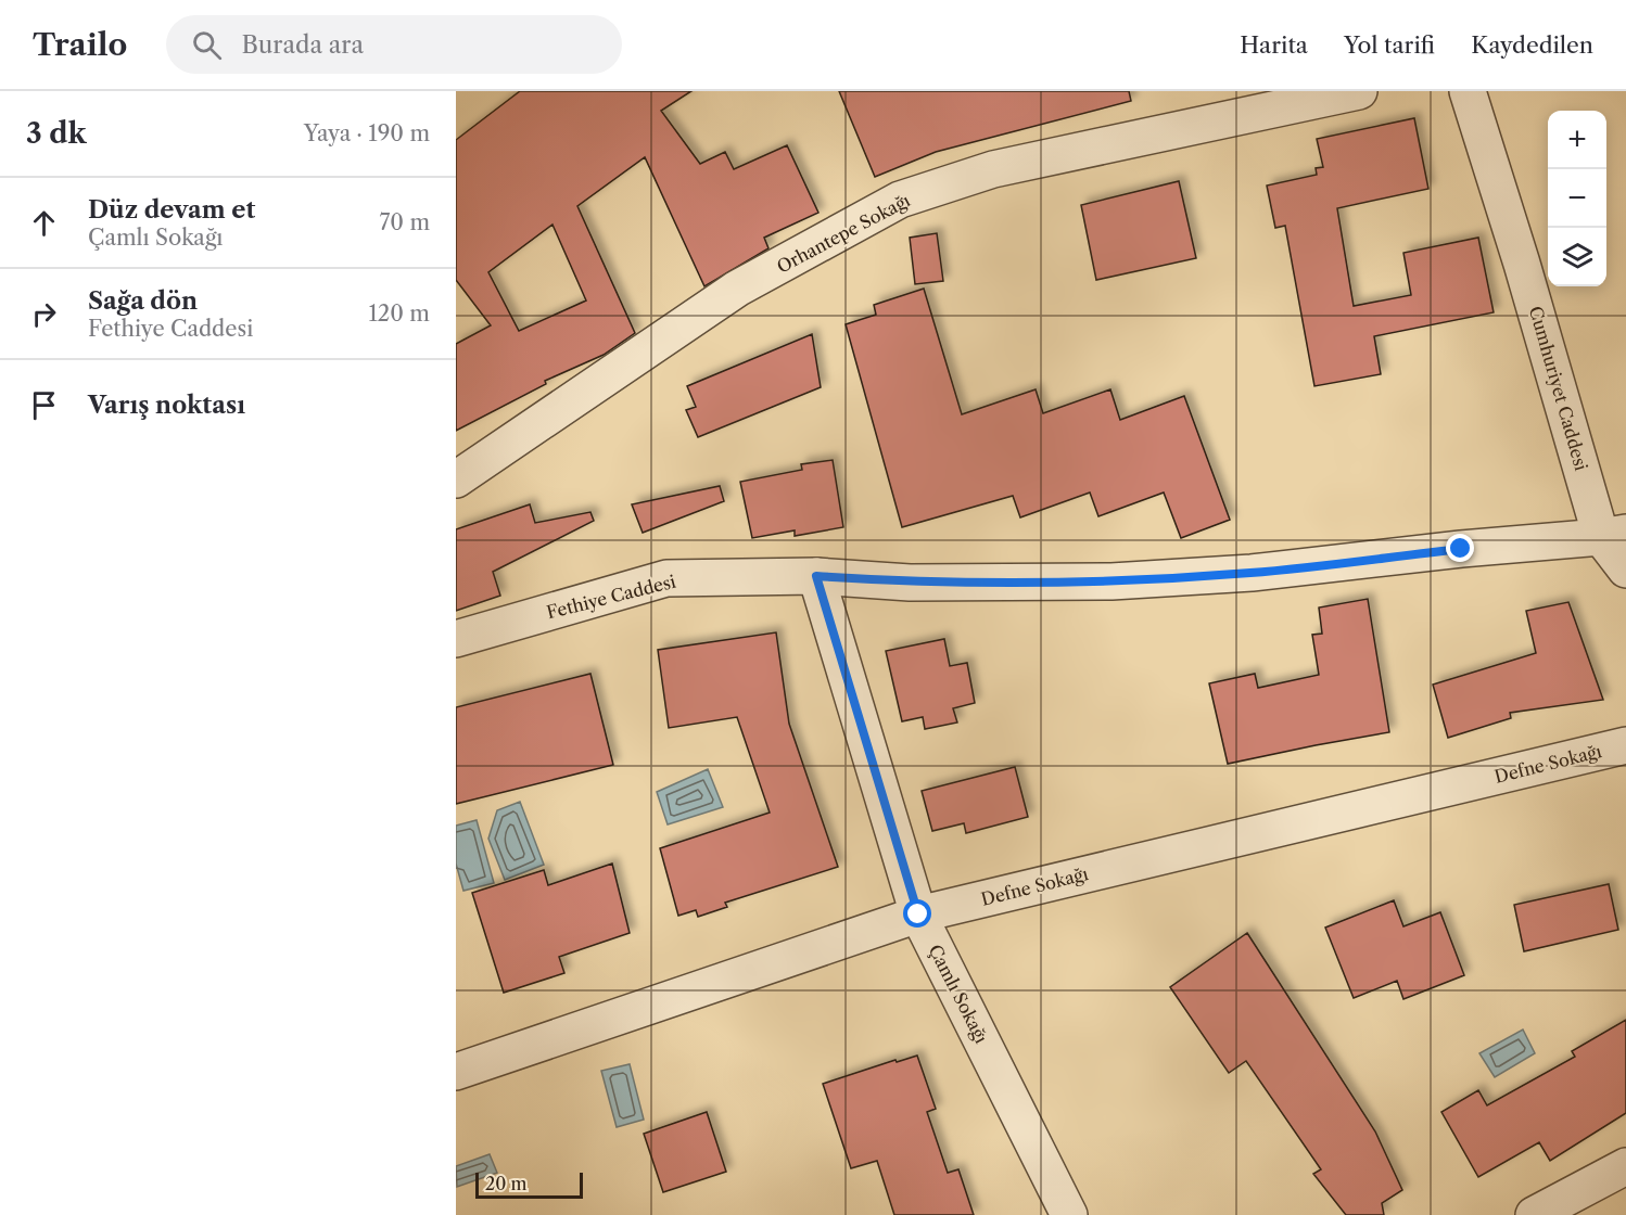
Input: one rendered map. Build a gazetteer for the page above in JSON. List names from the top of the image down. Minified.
{"streets":{"street":["Orhantepe Sokağı","Cumhuriyet Caddesi","Fethiye Caddesi","Defne Sokağı","Çamlı Sokağı"]},"crossings":[["Cumhuriyet Caddesi","Fethiye Caddesi"],["Fethiye Caddesi","Çamlı Sokağı"],["Defne Sokağı","Çamlı Sokağı"]],"scale_bar":"20 m","page":{"header":"Trailo","search":"Burada ara","nav":["Harita","Yol tarifi","Kaydedilen"],"heading":["3 dk","Yaya · 190 m"],"map_buttons":["+","−"],"list":[["Düz devam et","Çamlı Sokağı","70 m"],["Sağa dön","Fethiye Caddesi","120 m"],"Varış noktası"],"scale":"20 m"}}
